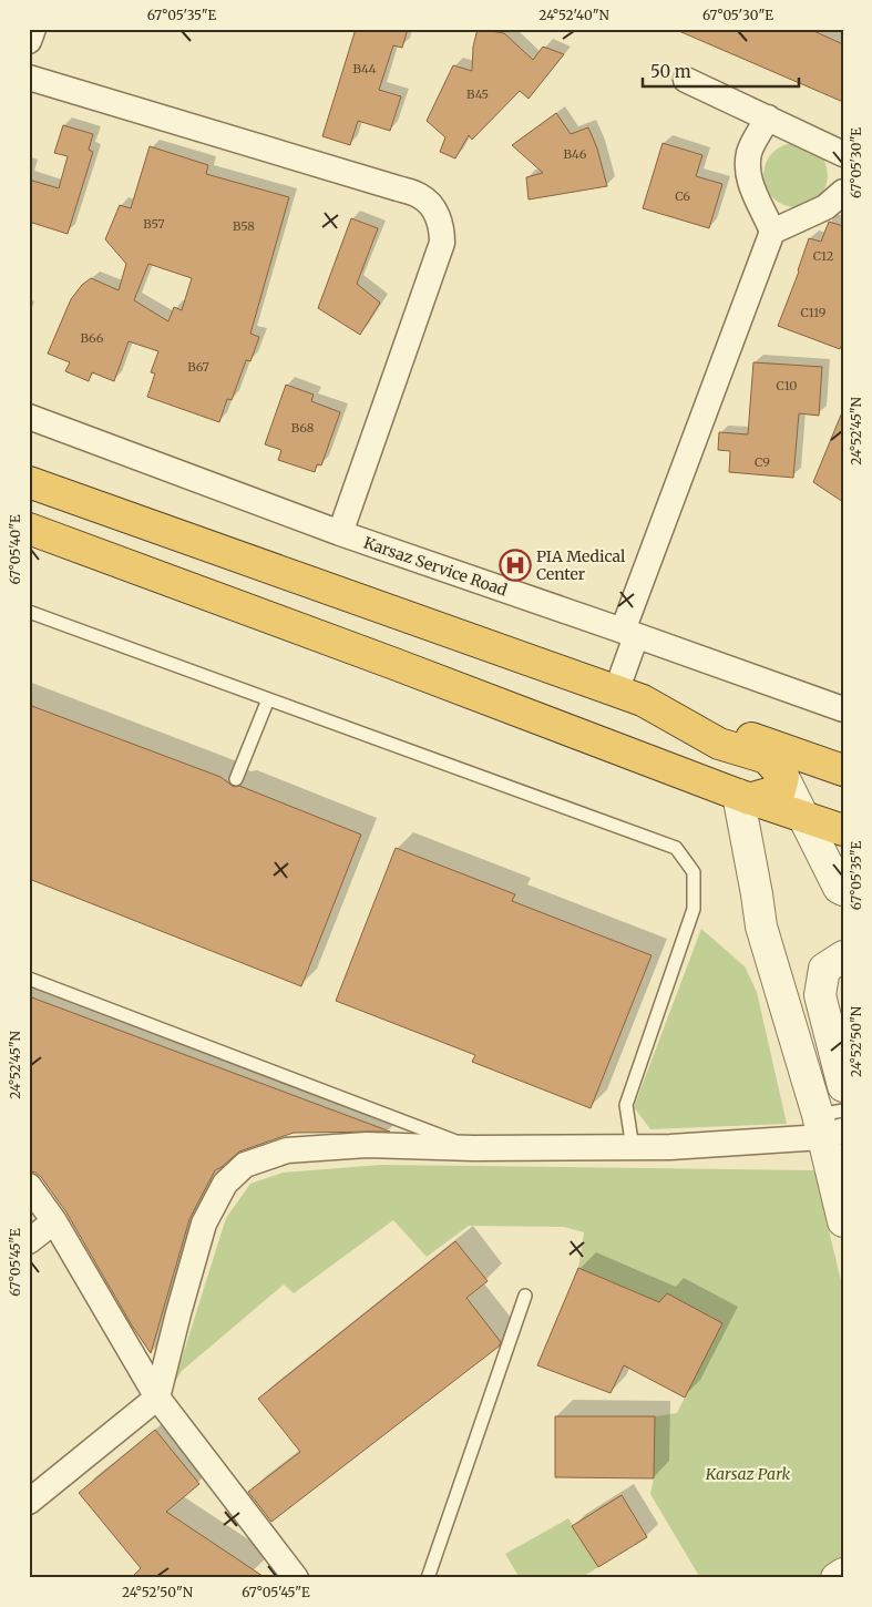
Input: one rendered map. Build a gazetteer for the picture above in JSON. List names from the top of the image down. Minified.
{"streets":{"street":["Karsaz Service Road"]},"parks":["Karsaz Park"],"places":{"hospital":["PIA Medical Center"]},"house_numbers":["B44","B45","B46","C6","B57","B58","C12","C119","B66","B67","C10","B68","C9"],"scale_bar":"50 m","coordinates":["67°05'35\"E","24°52'40\"N","67°05'30\"E","24°52'45\"N","67°05'40\"E","24°52'50\"N","67°05'45\"E"]}
